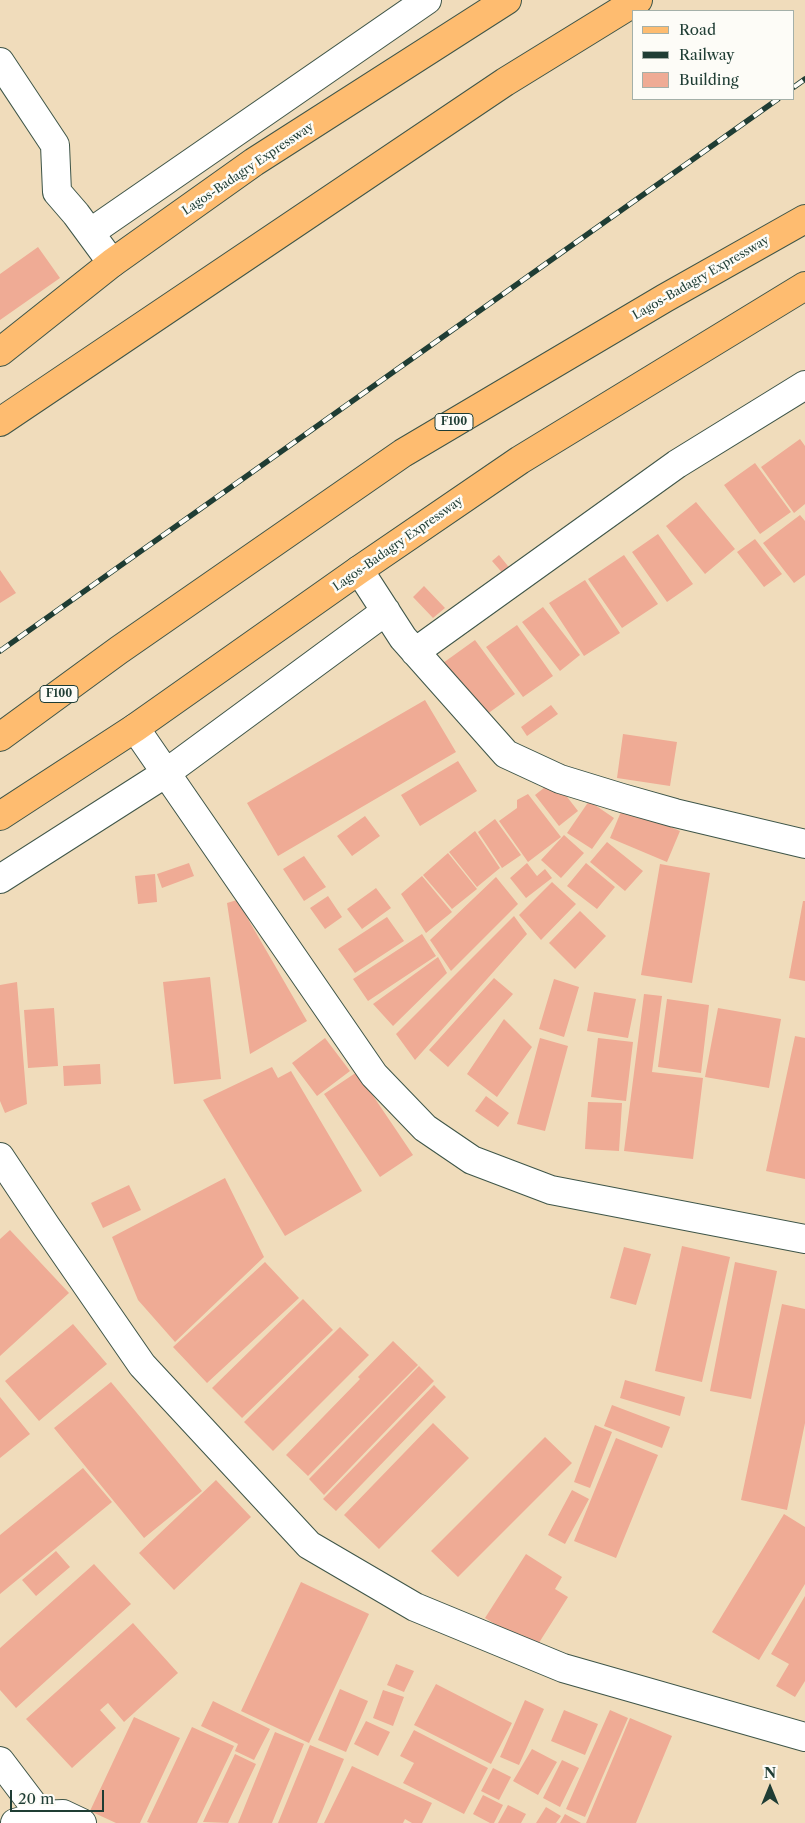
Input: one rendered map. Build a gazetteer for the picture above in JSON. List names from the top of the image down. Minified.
{"streets":{"main road":["Lagos-Badagry Expressway","F100"]},"legend":["Road","Railway","Building"],"scale_bar":"20 m","north":"top"}
